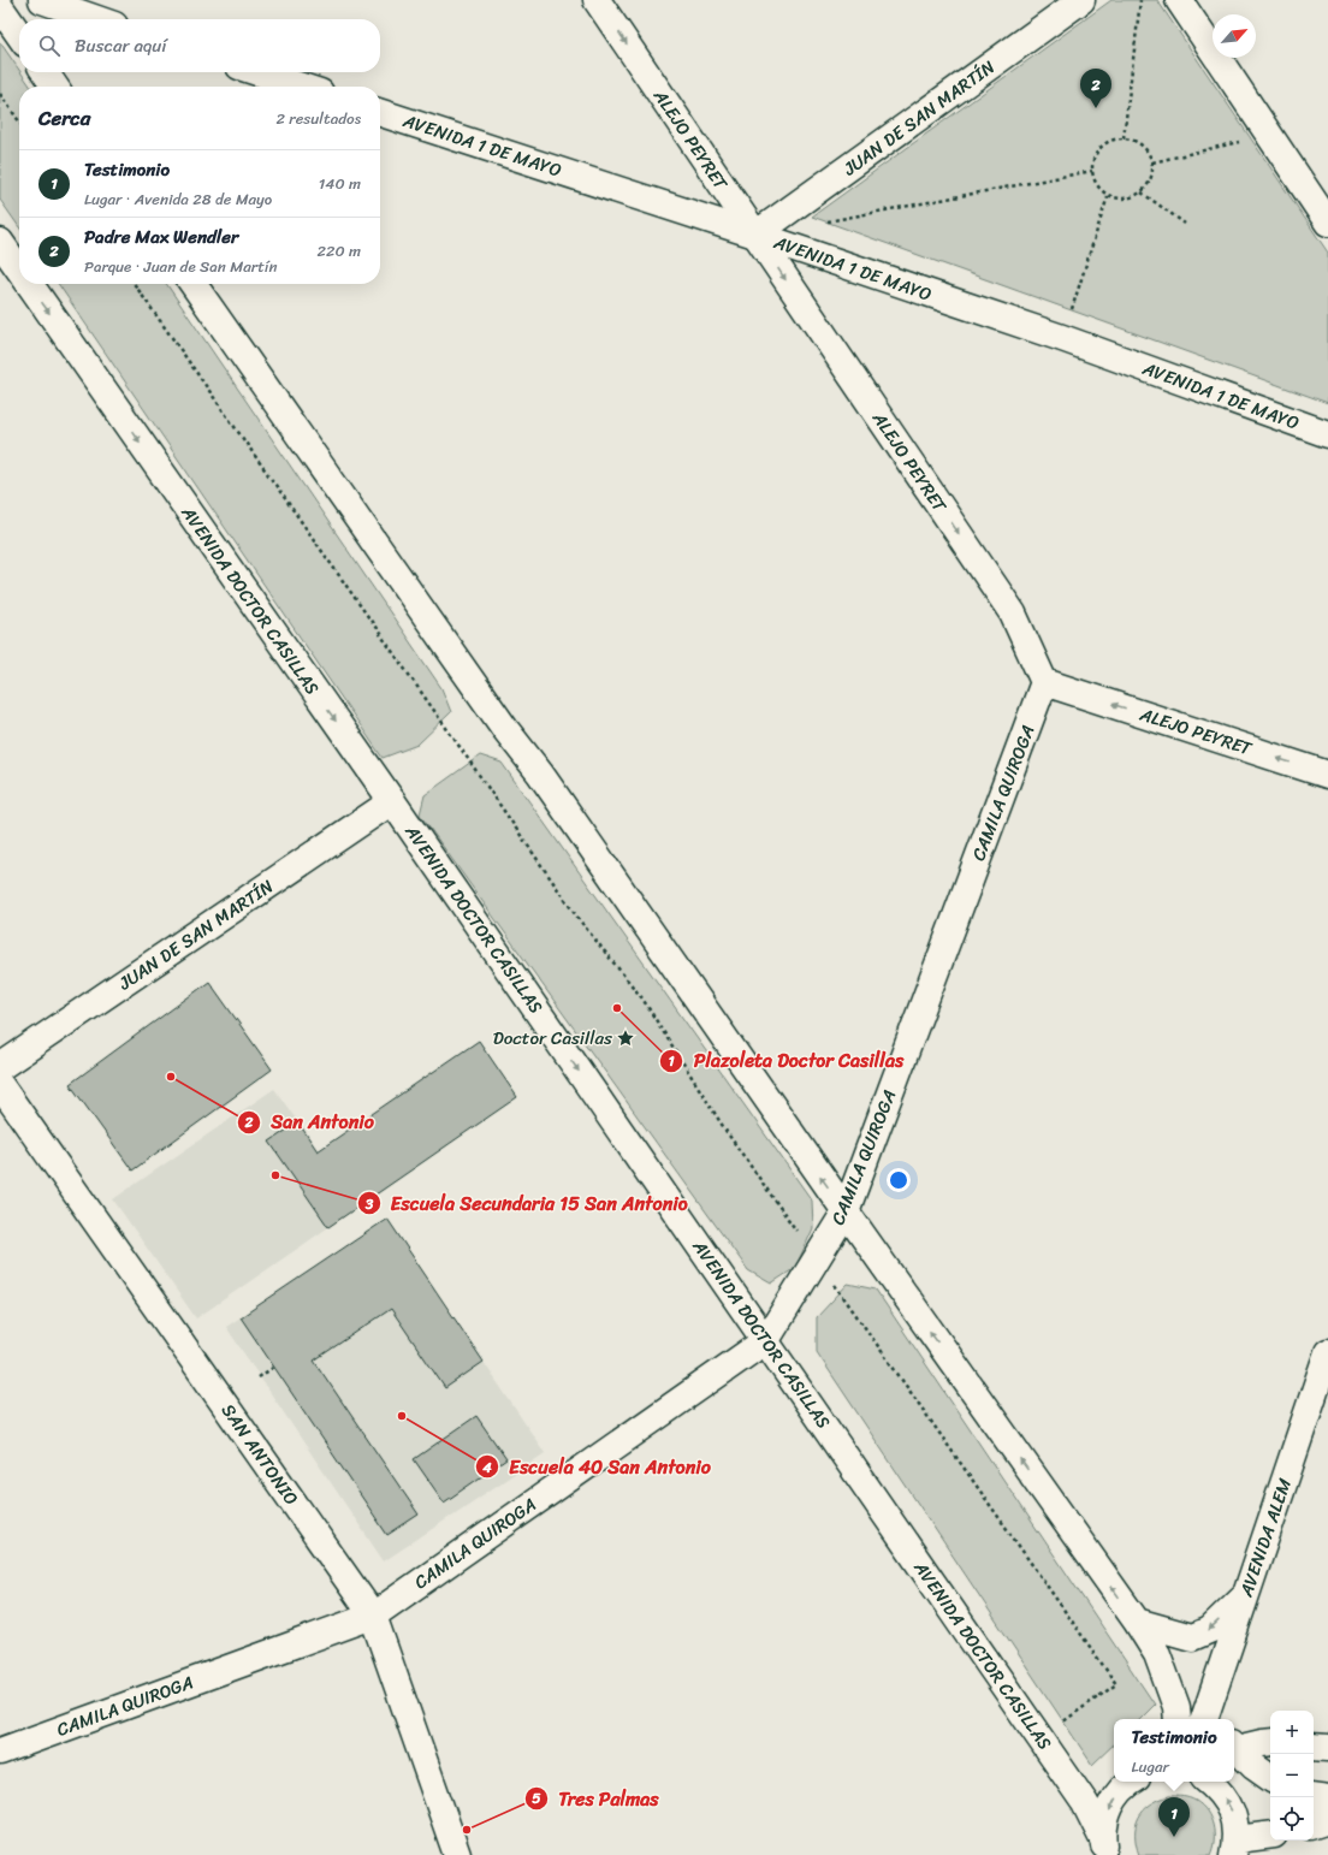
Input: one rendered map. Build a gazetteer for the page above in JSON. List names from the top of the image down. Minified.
{"streets":{"main road":["JUAN DE SAN MARTÍN","ALEJO PEYRET","AVENIDA 1 DE MAYO","AVENIDA DOCTOR CASILLAS","CAMILA QUIROGA","SAN ANTONIO","AVENIDA ALEM"]},"crossings":[["JUAN DE SAN MARTÍN","ALEJO PEYRET"],["JUAN DE SAN MARTÍN","AVENIDA 1 DE MAYO"],["JUAN DE SAN MARTÍN","AVENIDA DOCTOR CASILLAS"],["ALEJO PEYRET","AVENIDA 1 DE MAYO"],["ALEJO PEYRET","CAMILA QUIROGA"],["AVENIDA DOCTOR CASILLAS","CAMILA QUIROGA"],["CAMILA QUIROGA","SAN ANTONIO"]],"places":{"other":["Plazoleta Doctor Casillas","San Antonio","Escuela Secundaria 15 San Antonio","Escuela 40 San Antonio","Tres Palmas"],"place":["Doctor Casillas"]},"north":"top right","page":{"search":"Buscar aquí","pins":["2","1"],"heading":["Cerca","2 resultados"],"list":[{"mark":"1","name":"Testimonio","note":"Lugar · Avenida 28 de Mayo","value":"140 m"},{"mark":"2","name":"Padre Max Wendler","note":"Parque · Juan de San Martín","value":"220 m"}],"map_buttons":["+","−"],"popup":["Testimonio","Lugar"]}}
